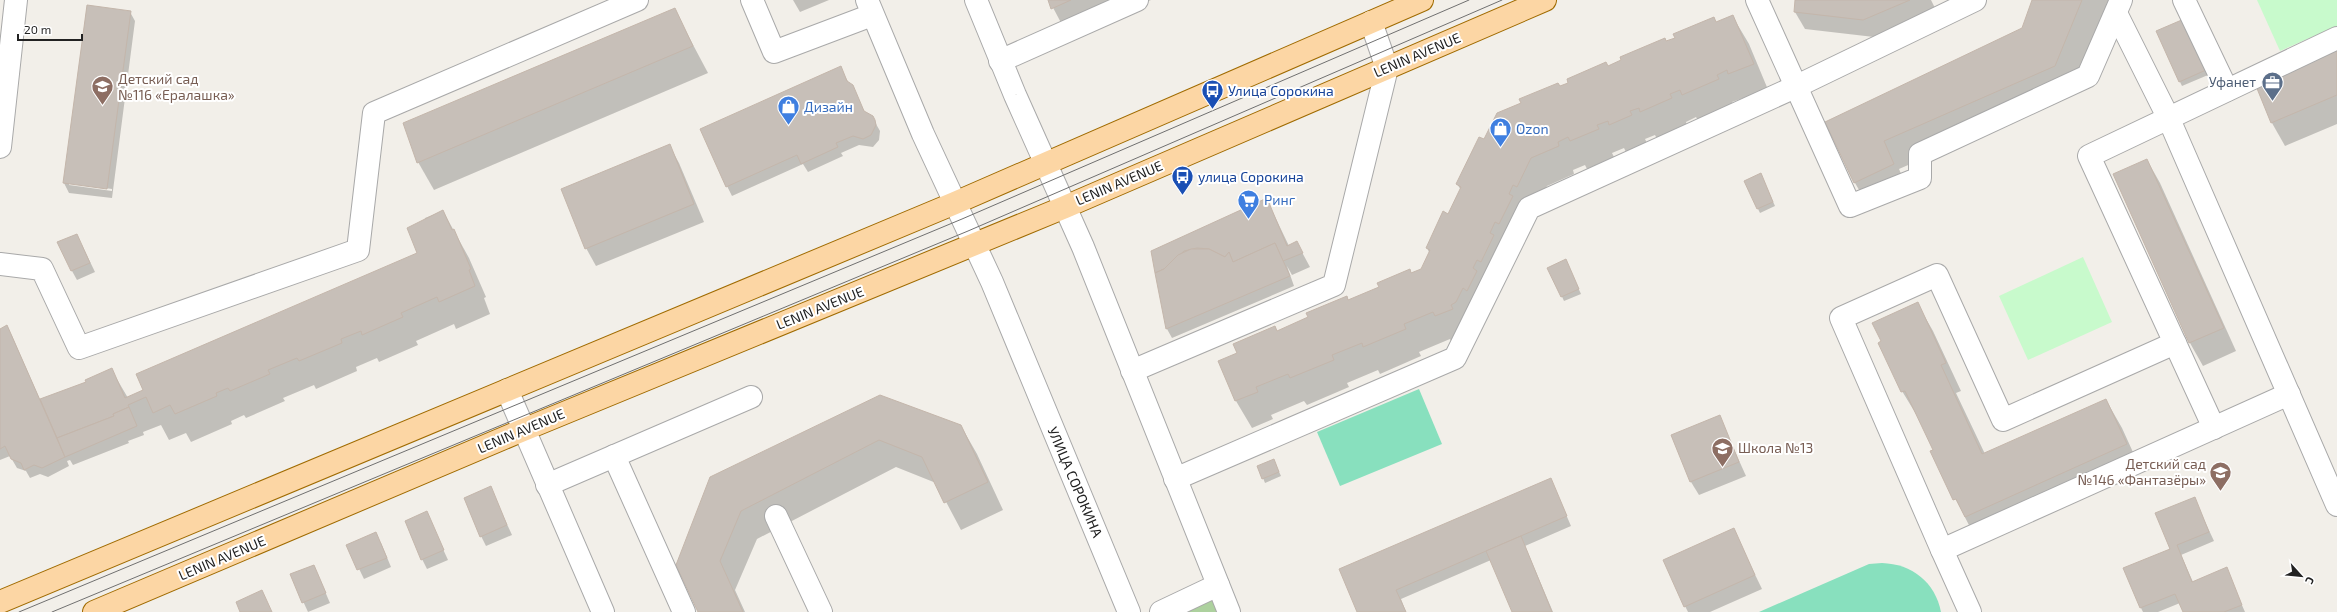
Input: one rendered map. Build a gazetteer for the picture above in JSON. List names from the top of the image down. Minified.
{"streets":{"main road":["LENIN AVENUE"],"street":["УЛИЦА СОРОКИНА"]},"crossings":[["LENIN AVENUE","УЛИЦА СОРОКИНА"]],"places":{"office":["Уфанет"],"school or university":["Детский сад №116 «Ералашка»","Школа №13","Детский сад №146 «Фантазёры»"],"bus stop":["Улица Сорокина","улица Сорокина"],"shop":["Дизайн","Ozon"],"supermarket":["Ринг"]},"scale_bar":"20 m","north":"bottom right"}
